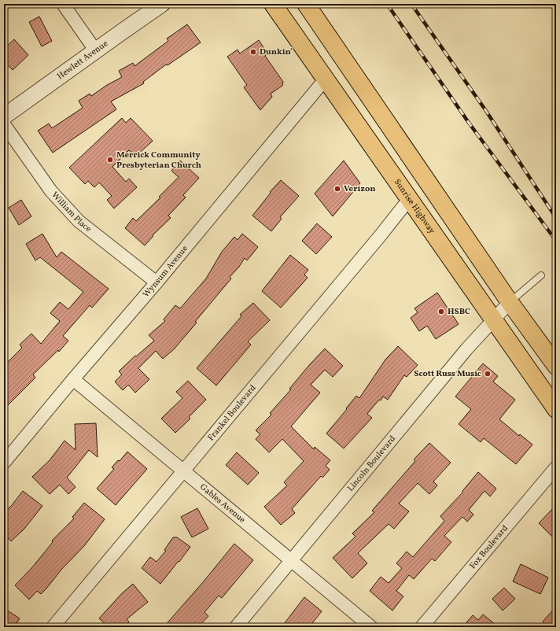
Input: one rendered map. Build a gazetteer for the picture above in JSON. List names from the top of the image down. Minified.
{"streets":{"highway":["Sunrise Highway"],"street":["Hewlett Avenue","William Place","Wynsum Avenue","Frankel Boulevard","Lincoln Boulevard","Gables Avenue","Fox Boulevard"]},"crossings":[["Sunrise Highway","Wynsum Avenue"],["Sunrise Highway","Frankel Boulevard"],["Sunrise Highway","Lincoln Boulevard"],["William Place","Wynsum Avenue"],["Wynsum Avenue","Gables Avenue"],["Frankel Boulevard","Gables Avenue"],["Lincoln Boulevard","Gables Avenue"]],"places":["Dunkin'","Merrick Community Presbyterian Church","Verizon","HSBC","Scott Russ Music"]}
